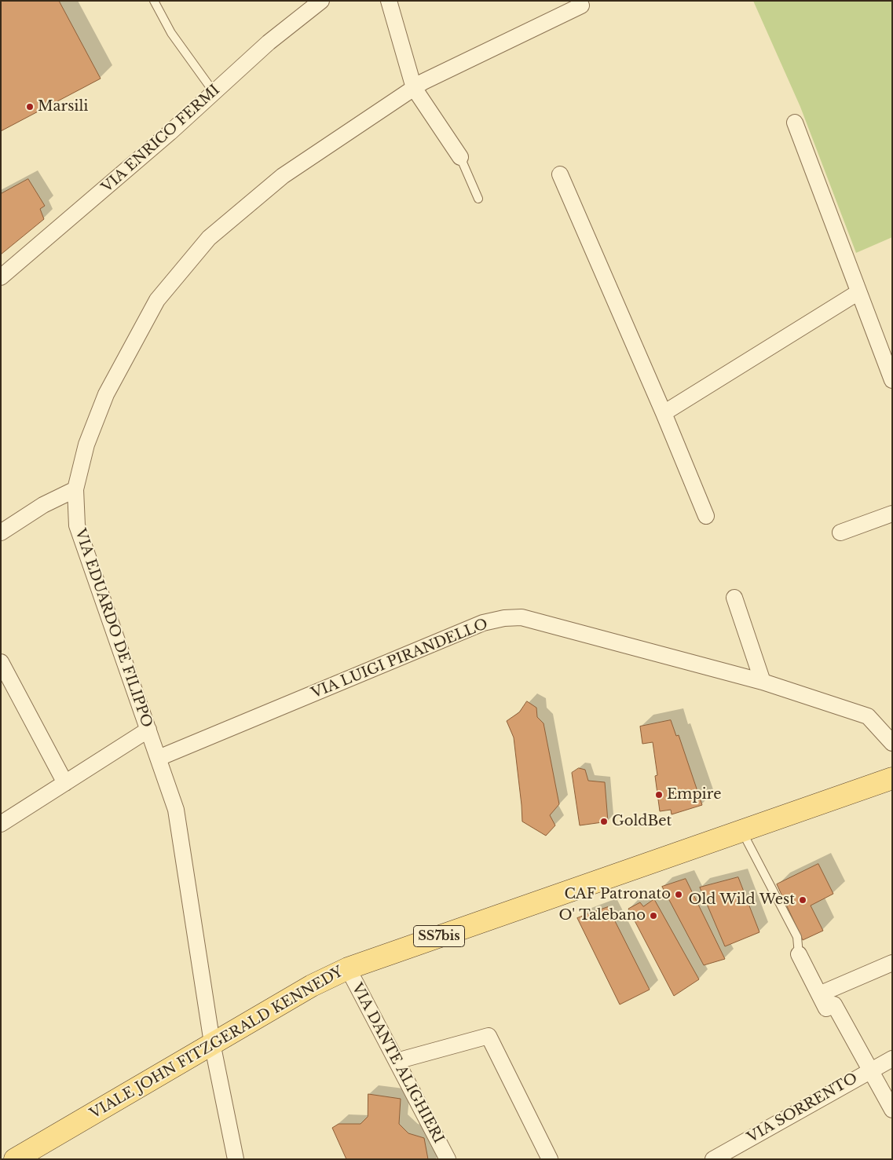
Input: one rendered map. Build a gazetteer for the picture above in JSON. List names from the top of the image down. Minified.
{"streets":{"main road":["SS7bis","VIALE JOHN FITZGERALD KENNEDY"],"street":["VIA ENRICO FERMI","VIA EDUARDO DE FILIPPO","VIA LUIGI PIRANDELLO","VIA DANTE ALIGHIERI","VIA SORRENTO"]},"crossings":[["VIA EDUARDO DE FILIPPO","VIA LUIGI PIRANDELLO"],["VIA EDUARDO DE FILIPPO","VIALE JOHN FITZGERALD KENNEDY"],["VIALE JOHN FITZGERALD KENNEDY","VIA DANTE ALIGHIERI"]],"places":["Marsili","Empire","GoldBet","CAF Patronato","Old Wild West","O' Talebano"]}
